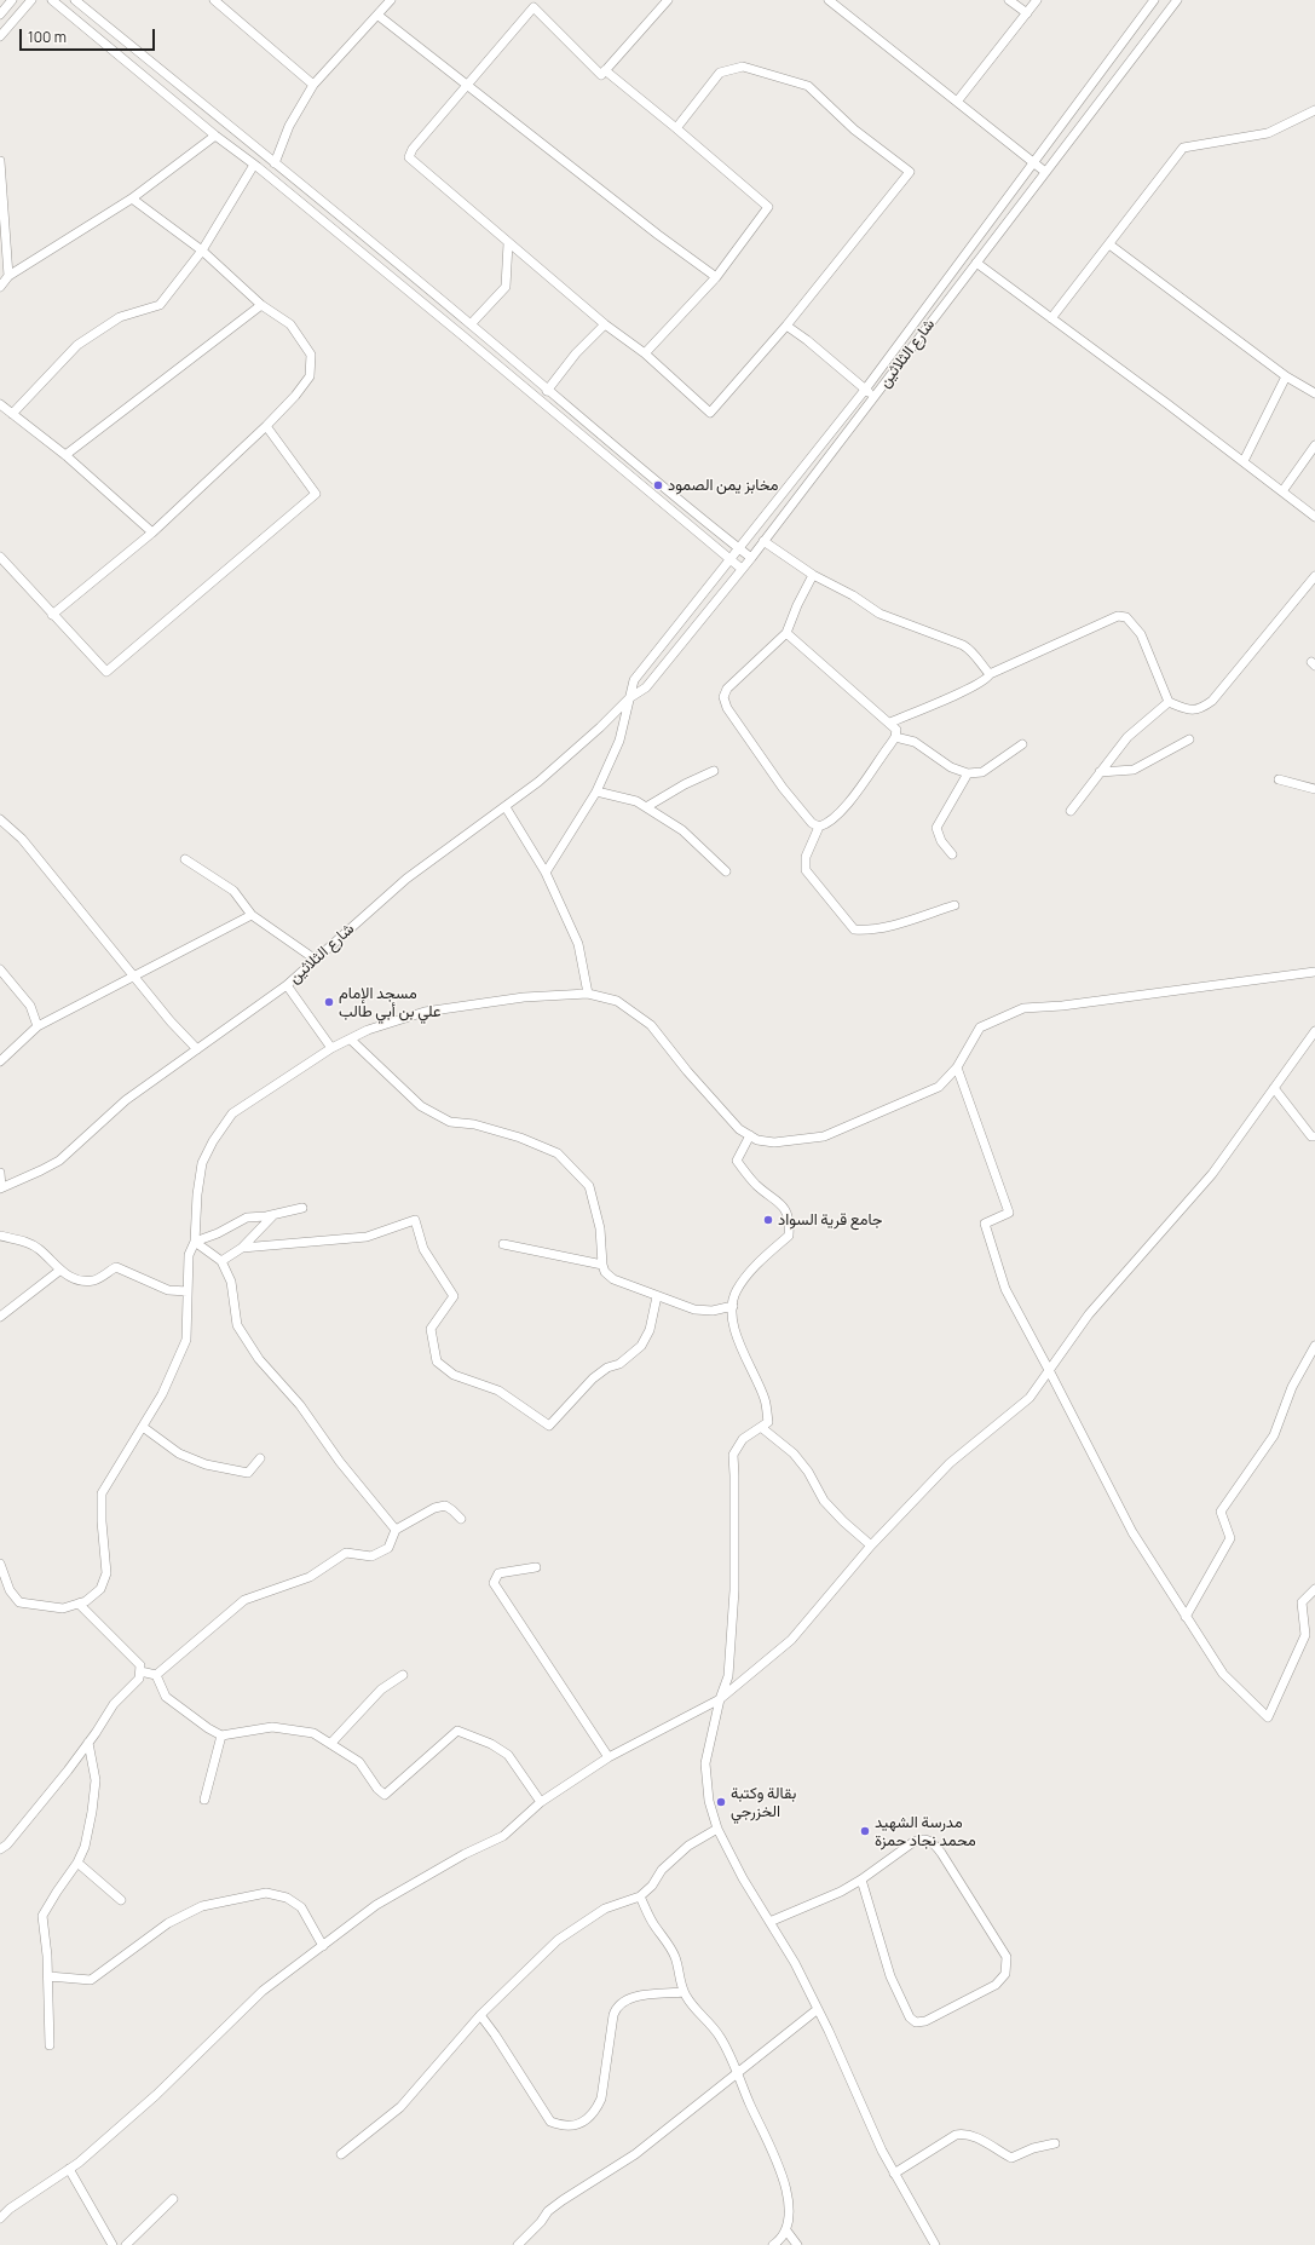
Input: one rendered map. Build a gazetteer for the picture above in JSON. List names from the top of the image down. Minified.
{"streets":{"street":["شارع الثلاثين"]},"places":["مخابز يمن الصمود","مسجد الإمام علي بن أبي طالب","جامع قرية السواد","بقالة وكتبة الخزرجي","مدرسة الشهيد محمد نجاد حمزة"],"scale_bar":"100 m"}
